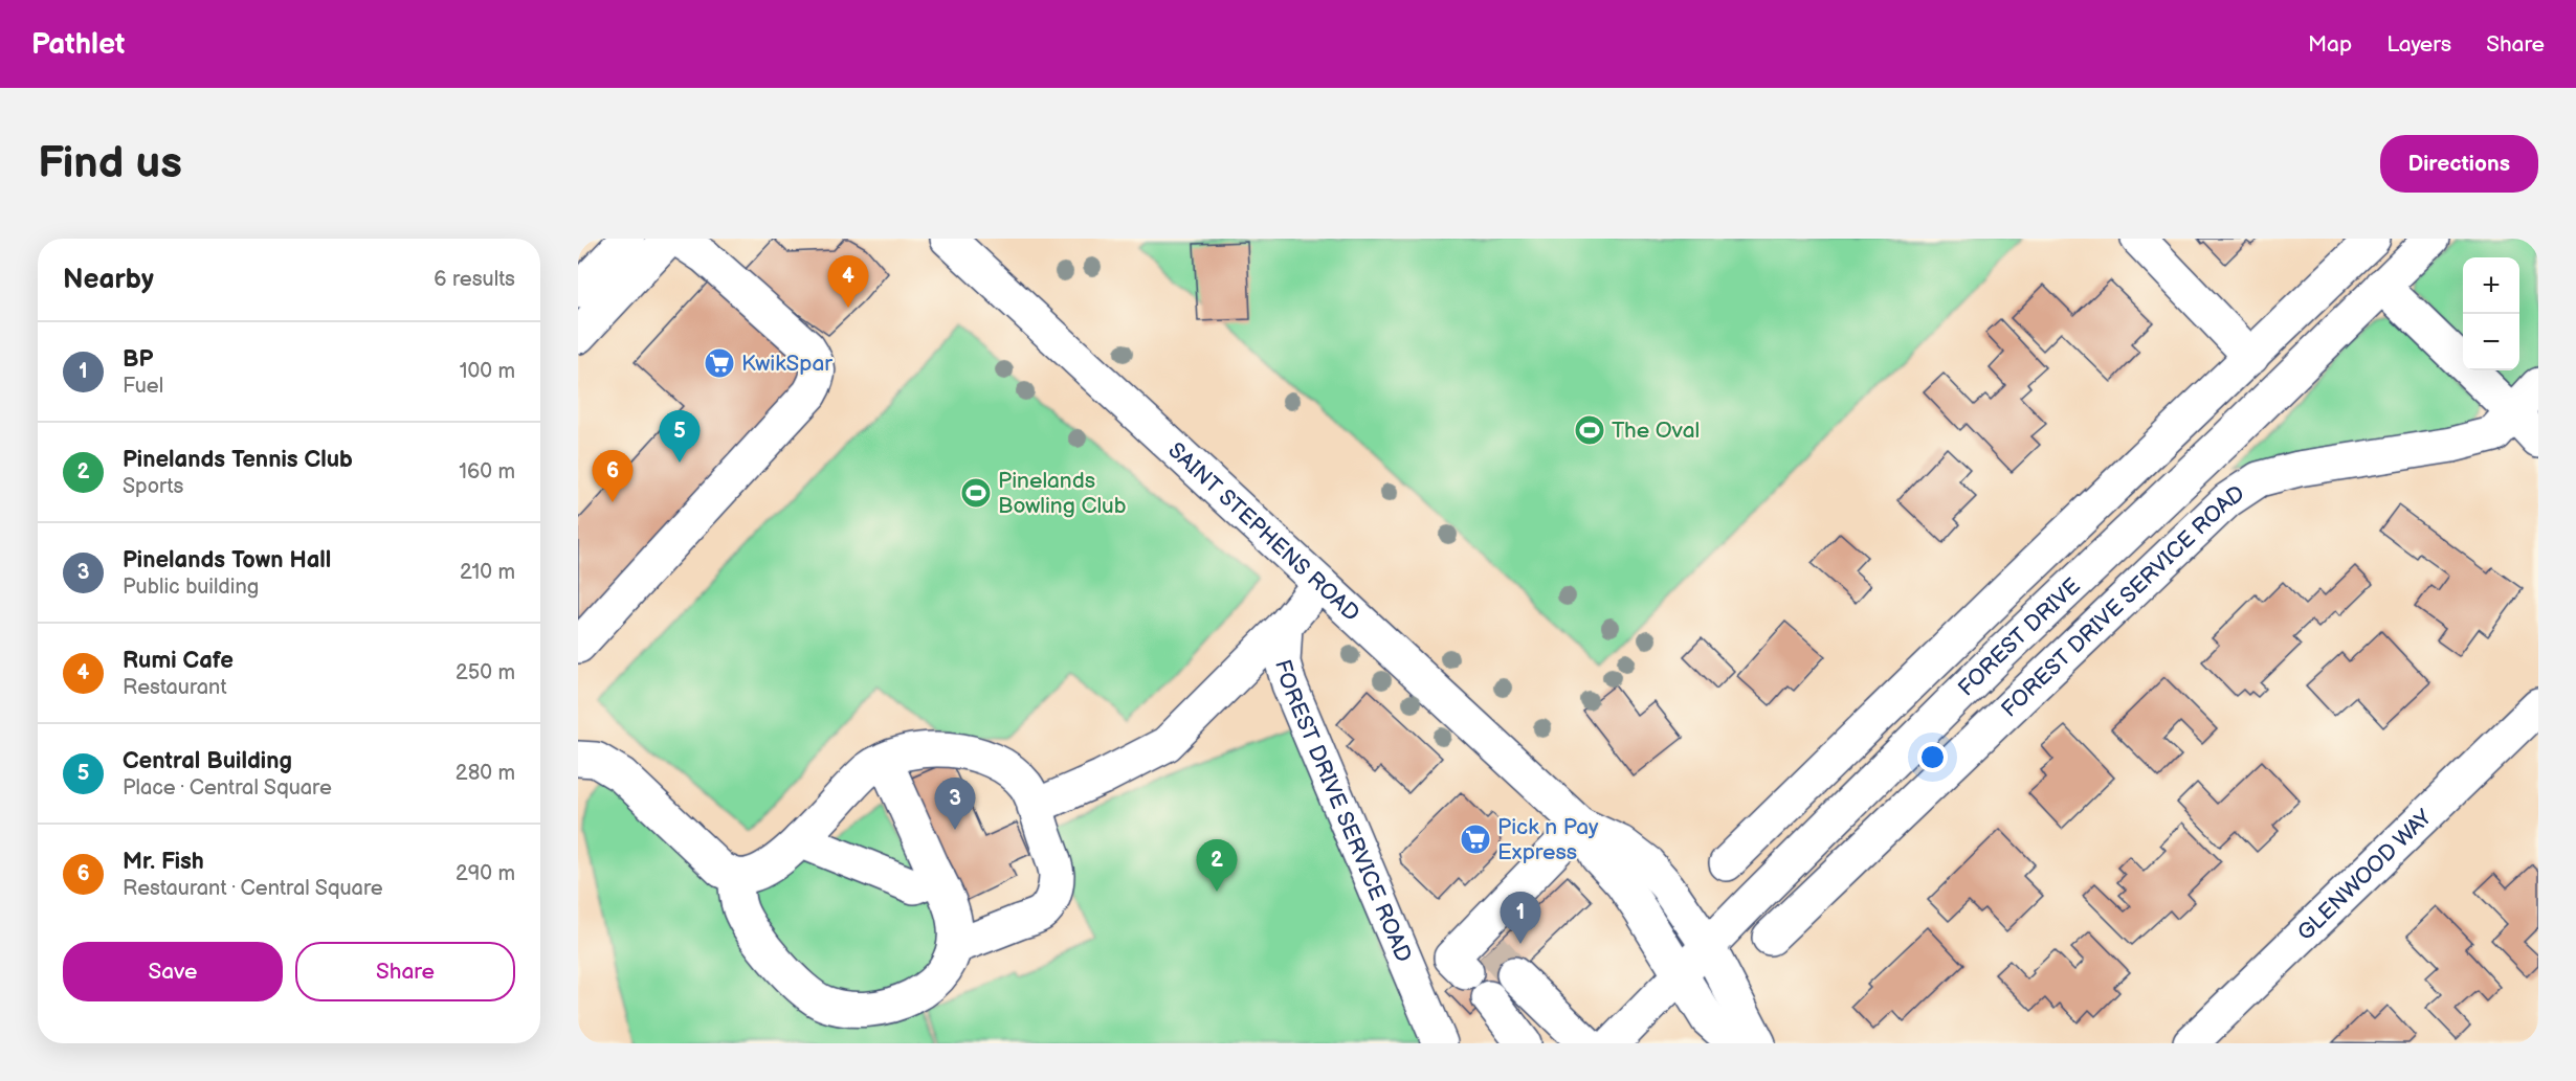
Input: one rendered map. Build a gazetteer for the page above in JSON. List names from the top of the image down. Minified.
{"streets":{"street":["SAINT STEPHENS ROAD","FOREST DRIVE SERVICE ROAD","FOREST DRIVE","GLENWOOD WAY"]},"crossings":[["SAINT STEPHENS ROAD","FOREST DRIVE SERVICE ROAD"],["SAINT STEPHENS ROAD","FOREST DRIVE"]],"places":{"supermarket":["KwikSpar","Pick n Pay Express"],"sports":["The Oval","Pinelands Bowling Club"]},"page":{"header":"Pathlet","nav":["Map","Layers","Share"],"buttons":["Directions",["Save","Share"]],"title":"Find us","heading":["Nearby","6 results"],"pins":["4","5","6","3","2","1"],"map_buttons":["+","−"],"list":[{"mark":"1","name":"BP","note":"Fuel","value":"100 m"},{"mark":"2","name":"Pinelands Tennis Club","note":"Sports","value":"160 m"},{"mark":"3","name":"Pinelands Town Hall","note":"Public building","value":"210 m"},{"mark":"4","name":"Rumi Cafe","note":"Restaurant","value":"250 m"},{"mark":"5","name":"Central Building","note":"Place · Central Square","value":"280 m"},{"mark":"6","name":"Mr. Fish","note":"Restaurant · Central Square","value":"290 m"}]}}
